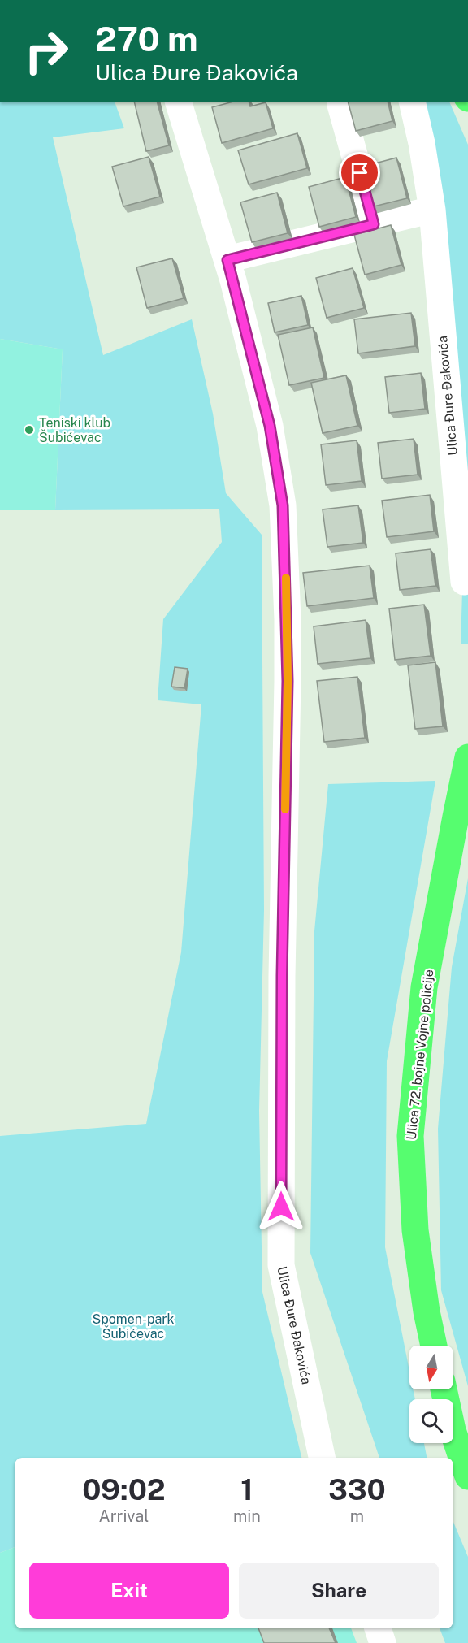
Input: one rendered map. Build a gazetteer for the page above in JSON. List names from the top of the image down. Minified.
{"streets":{"main road":["Ulica 72. bojne Vojne policije"],"street":["Ulica Đure Đakovića"]},"parks":["Spomen-park Šubićevac"],"places":["Teniski klub Šubićevac"],"north":"bottom","page":{"turn":["270 m","Ulica Đure Đakovića"],"eta":["09:02","Arrival","1","min","330","m"],"buttons":["Exit","Share"]}}
